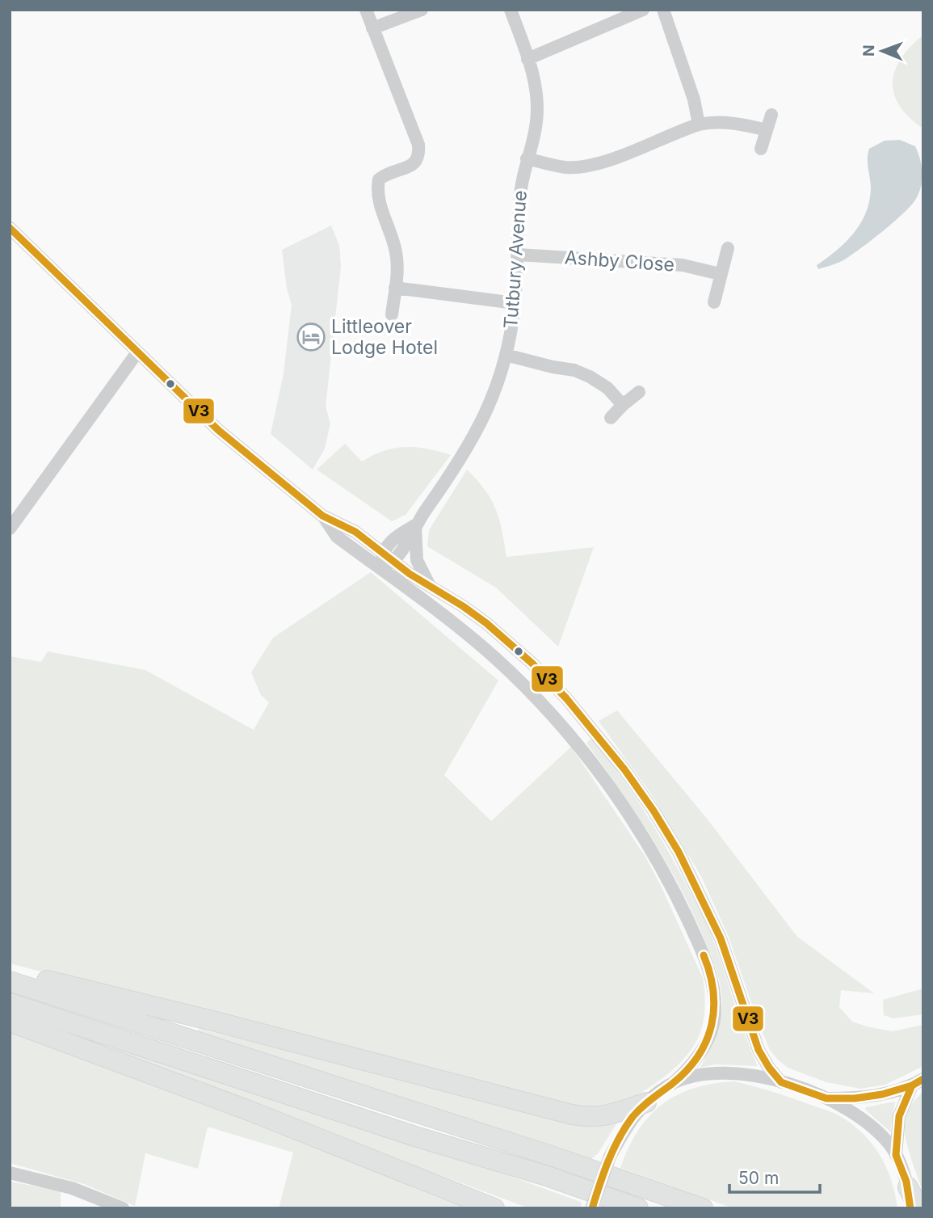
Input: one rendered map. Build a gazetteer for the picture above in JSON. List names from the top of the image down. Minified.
{"streets":{"street":["Tutbury Avenue","Ashby Close"]},"crossings":[["Tutbury Avenue","Ashby Close"]],"places":{"hotel":["Littleover Lodge Hotel"]},"lines":["transit line V3"],"scale_bar":"50 m","north":"left"}
